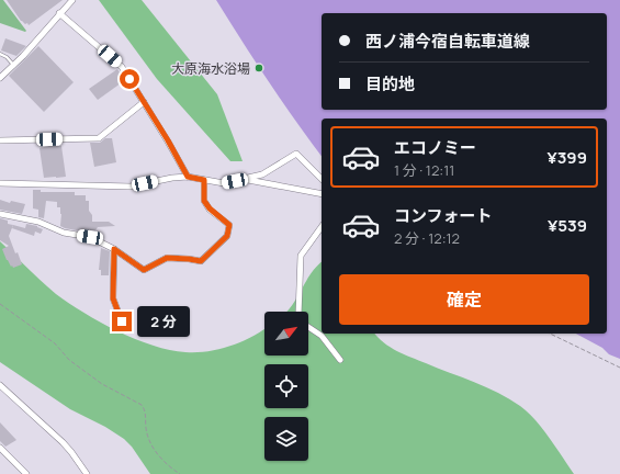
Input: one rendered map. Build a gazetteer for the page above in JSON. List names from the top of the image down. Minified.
{"places":["大原海水浴場"],"north":"top right","page":{"banner":["西ノ浦今宿自転車道線","目的地"],"list":[{"name":"エコノミー","note":"1 分 · 12:11","value":"¥399"},{"name":"コンフォート","note":"2 分 · 12:12","value":"¥539"}],"buttons":"確定","bubble":"2 分"}}
